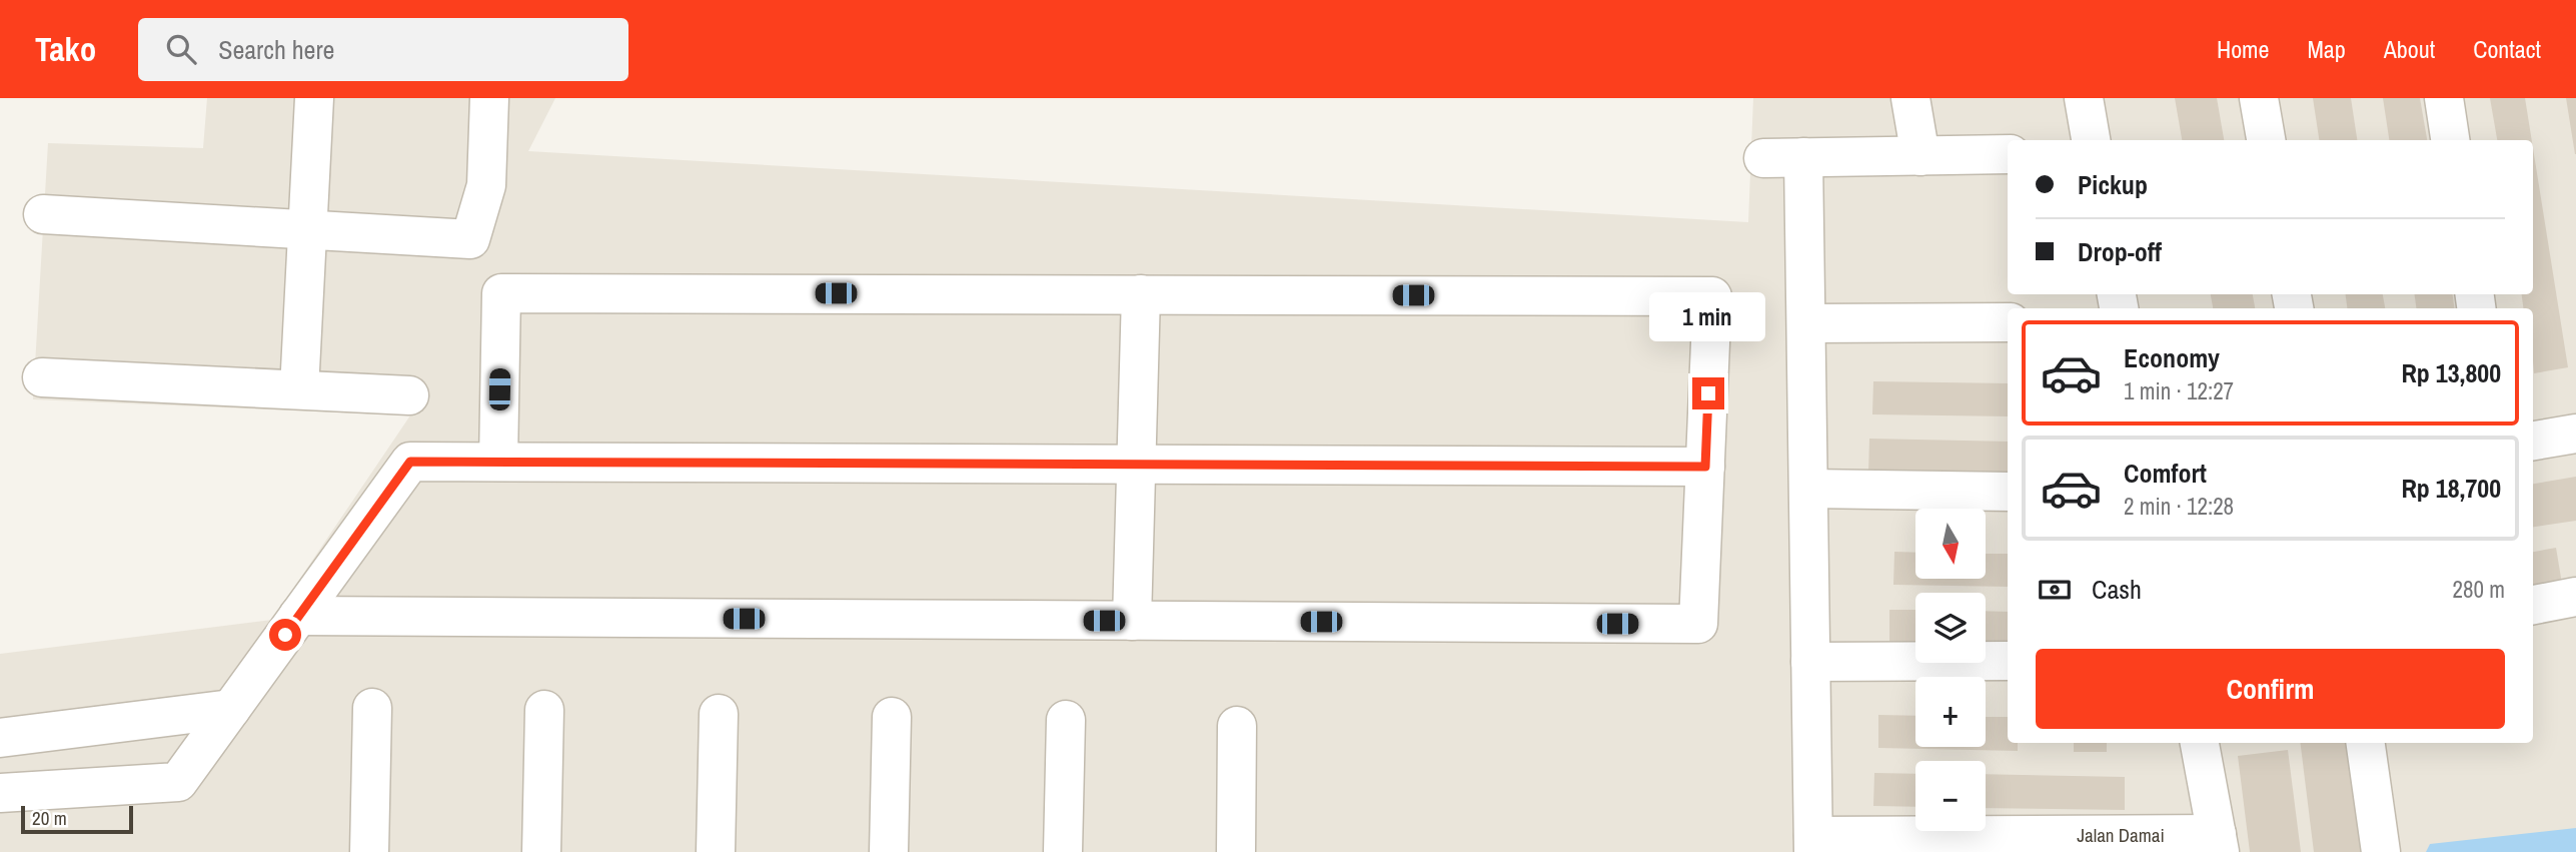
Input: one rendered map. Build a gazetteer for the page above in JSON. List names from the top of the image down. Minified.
{"streets":{"street":["Jalan Damai"]},"scale_bar":"20 m","north":"bottom","page":{"header":"Tako","search":"Search here","nav":["Home","Map","About","Contact"],"banner":["Pickup","Drop-off"],"bubble":"1 min","list":[{"name":"Economy","note":"1 min · 12:27","value":"Rp 13,800"},{"name":"Comfort","note":"2 min · 12:28","value":"Rp 18,700"}],"map_buttons":["+","−"],"pay":["Cash","280 m"],"buttons":"Confirm","scale":"20 m"}}
